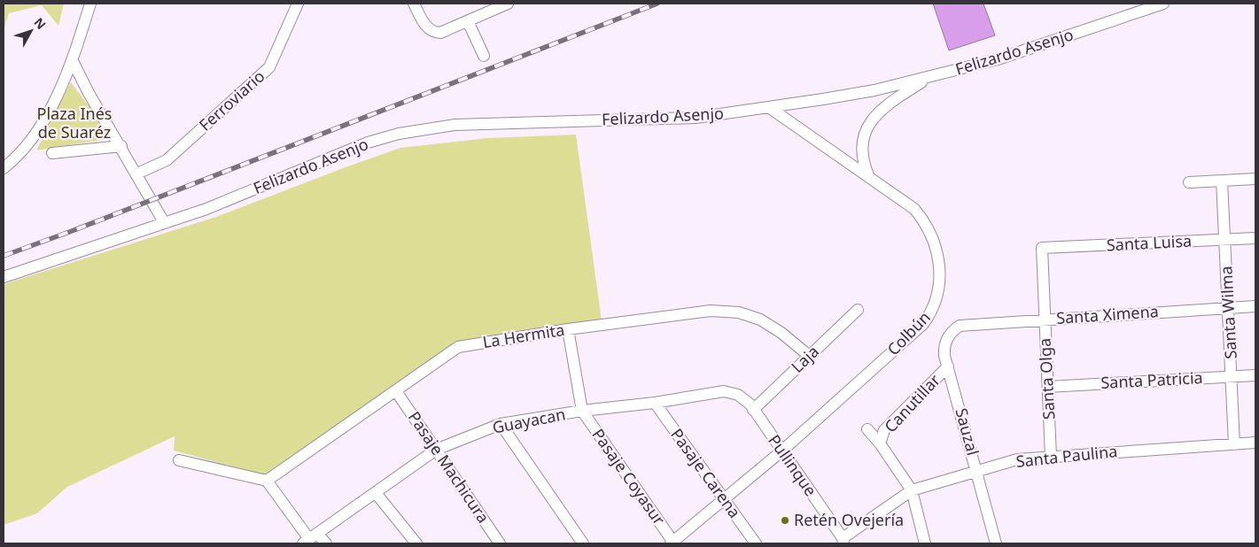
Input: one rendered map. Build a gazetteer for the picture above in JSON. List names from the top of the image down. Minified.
{"streets":{"street":["Felizardo Asenjo","Ferroviario","Santa Luisa","Santa Wilma","Santa Ximena","Colbún","La Hermita","Laja","Santa Olga","Santa Patricia","Canutillar","Guayacan","Sauzal","Santa Paulina","Pullinque","Pasaje Machicura","Pasaje Carena","Pasaje Coyasur"]},"crossings":[["Felizardo Asenjo","Colbún"],["Santa Luisa","Santa Wilma"],["Santa Luisa","Santa Olga"],["Santa Wilma","Santa Ximena"],["Santa Wilma","Santa Patricia"],["Santa Wilma","Santa Paulina"],["Santa Ximena","Santa Olga"],["Santa Ximena","Sauzal"],["Colbún","Pullinque"],["Colbún","Pasaje Carena"],["Colbún","Pasaje Coyasur"],["La Hermita","Laja"],["La Hermita","Pasaje Machicura"],["Laja","Guayacan"],["Laja","Pullinque"],["Santa Olga","Santa Patricia"],["Santa Olga","Santa Paulina"],["Canutillar","Sauzal"],["Canutillar","Santa Paulina"],["Guayacan","Pullinque"],["Guayacan","Pasaje Machicura"],["Guayacan","Pasaje Carena"],["Guayacan","Pasaje Coyasur"],["Sauzal","Santa Paulina"],["Santa Paulina","Pullinque"]],"parks":["Plaza Inés de Suaréz"],"places":["Retén Ovejería"],"north":"top right"}
